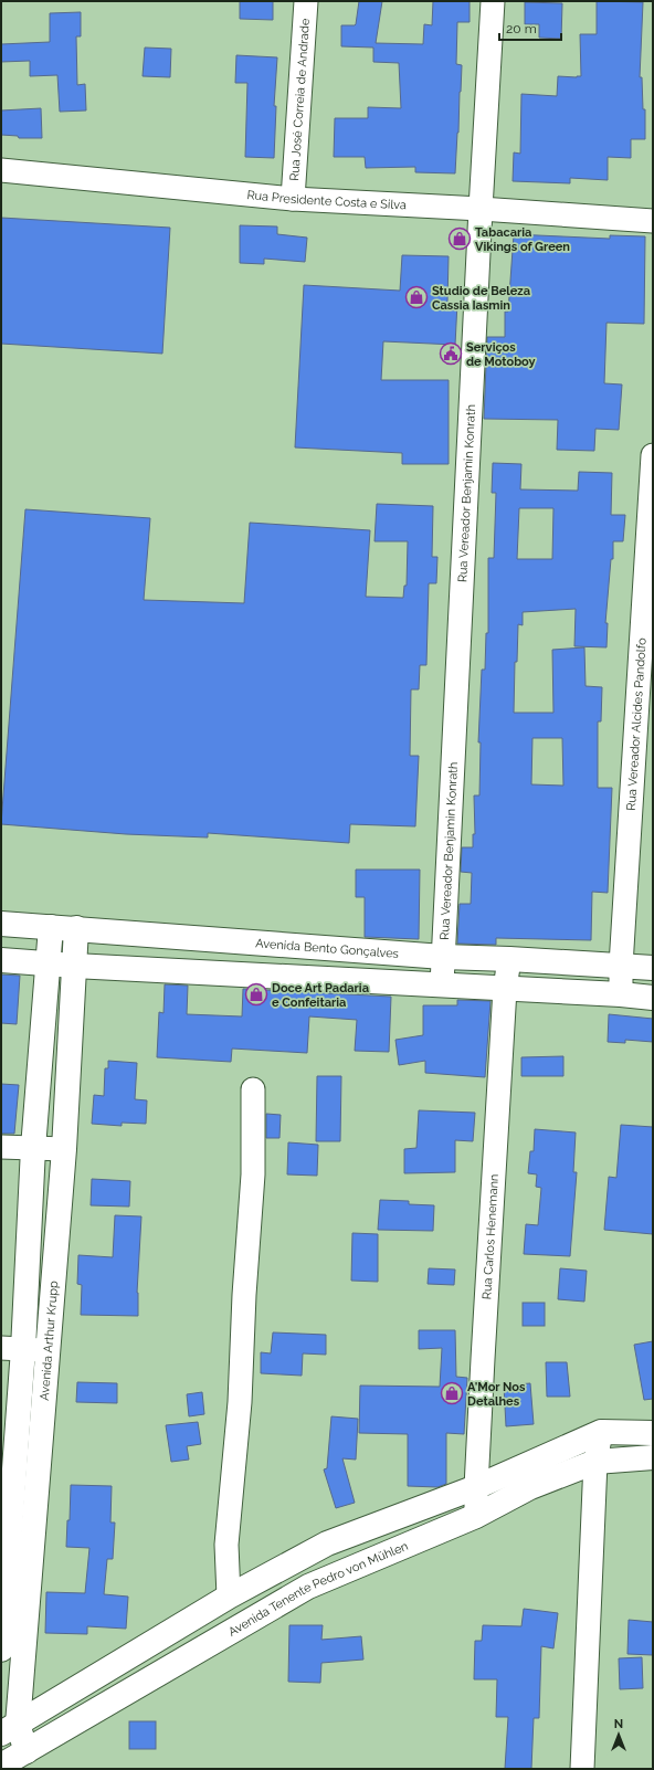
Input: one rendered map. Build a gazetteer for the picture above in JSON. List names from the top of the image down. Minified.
{"streets":{"main road":["Avenida Bento Gonçalves","Avenida Arthur Krupp","Avenida Tenente Pedro von Mühlen"],"street":["Rua José Correia de Andrade","Rua Presidente Costa e Silva","Rua Vereador Benjamin Konrath","Rua Vereador Alcides Pandolfo","Rua Carlos Henemann"]},"crossings":[["Rua José Correia de Andrade","Rua Presidente Costa e Silva"],["Rua Presidente Costa e Silva","Rua Vereador Benjamin Konrath"],["Rua Vereador Benjamin Konrath","Avenida Bento Gonçalves"],["Rua Vereador Alcides Pandolfo","Avenida Bento Gonçalves"],["Avenida Bento Gonçalves","Rua Carlos Henemann"],["Avenida Bento Gonçalves","Avenida Arthur Krupp"],["Rua Carlos Henemann","Avenida Tenente Pedro von Mühlen"],["Avenida Arthur Krupp","Avenida Tenente Pedro von Mühlen"]],"places":{"shop":["Tabacaria Vikings of Green","Studio de Beleza Cassia Iasmin","Doce Art Padaria e Confeitaria","A'Mor Nos Detalhes"],"public building":["Serviços de Motoboy"]},"scale_bar":"20 m","north":"top"}
